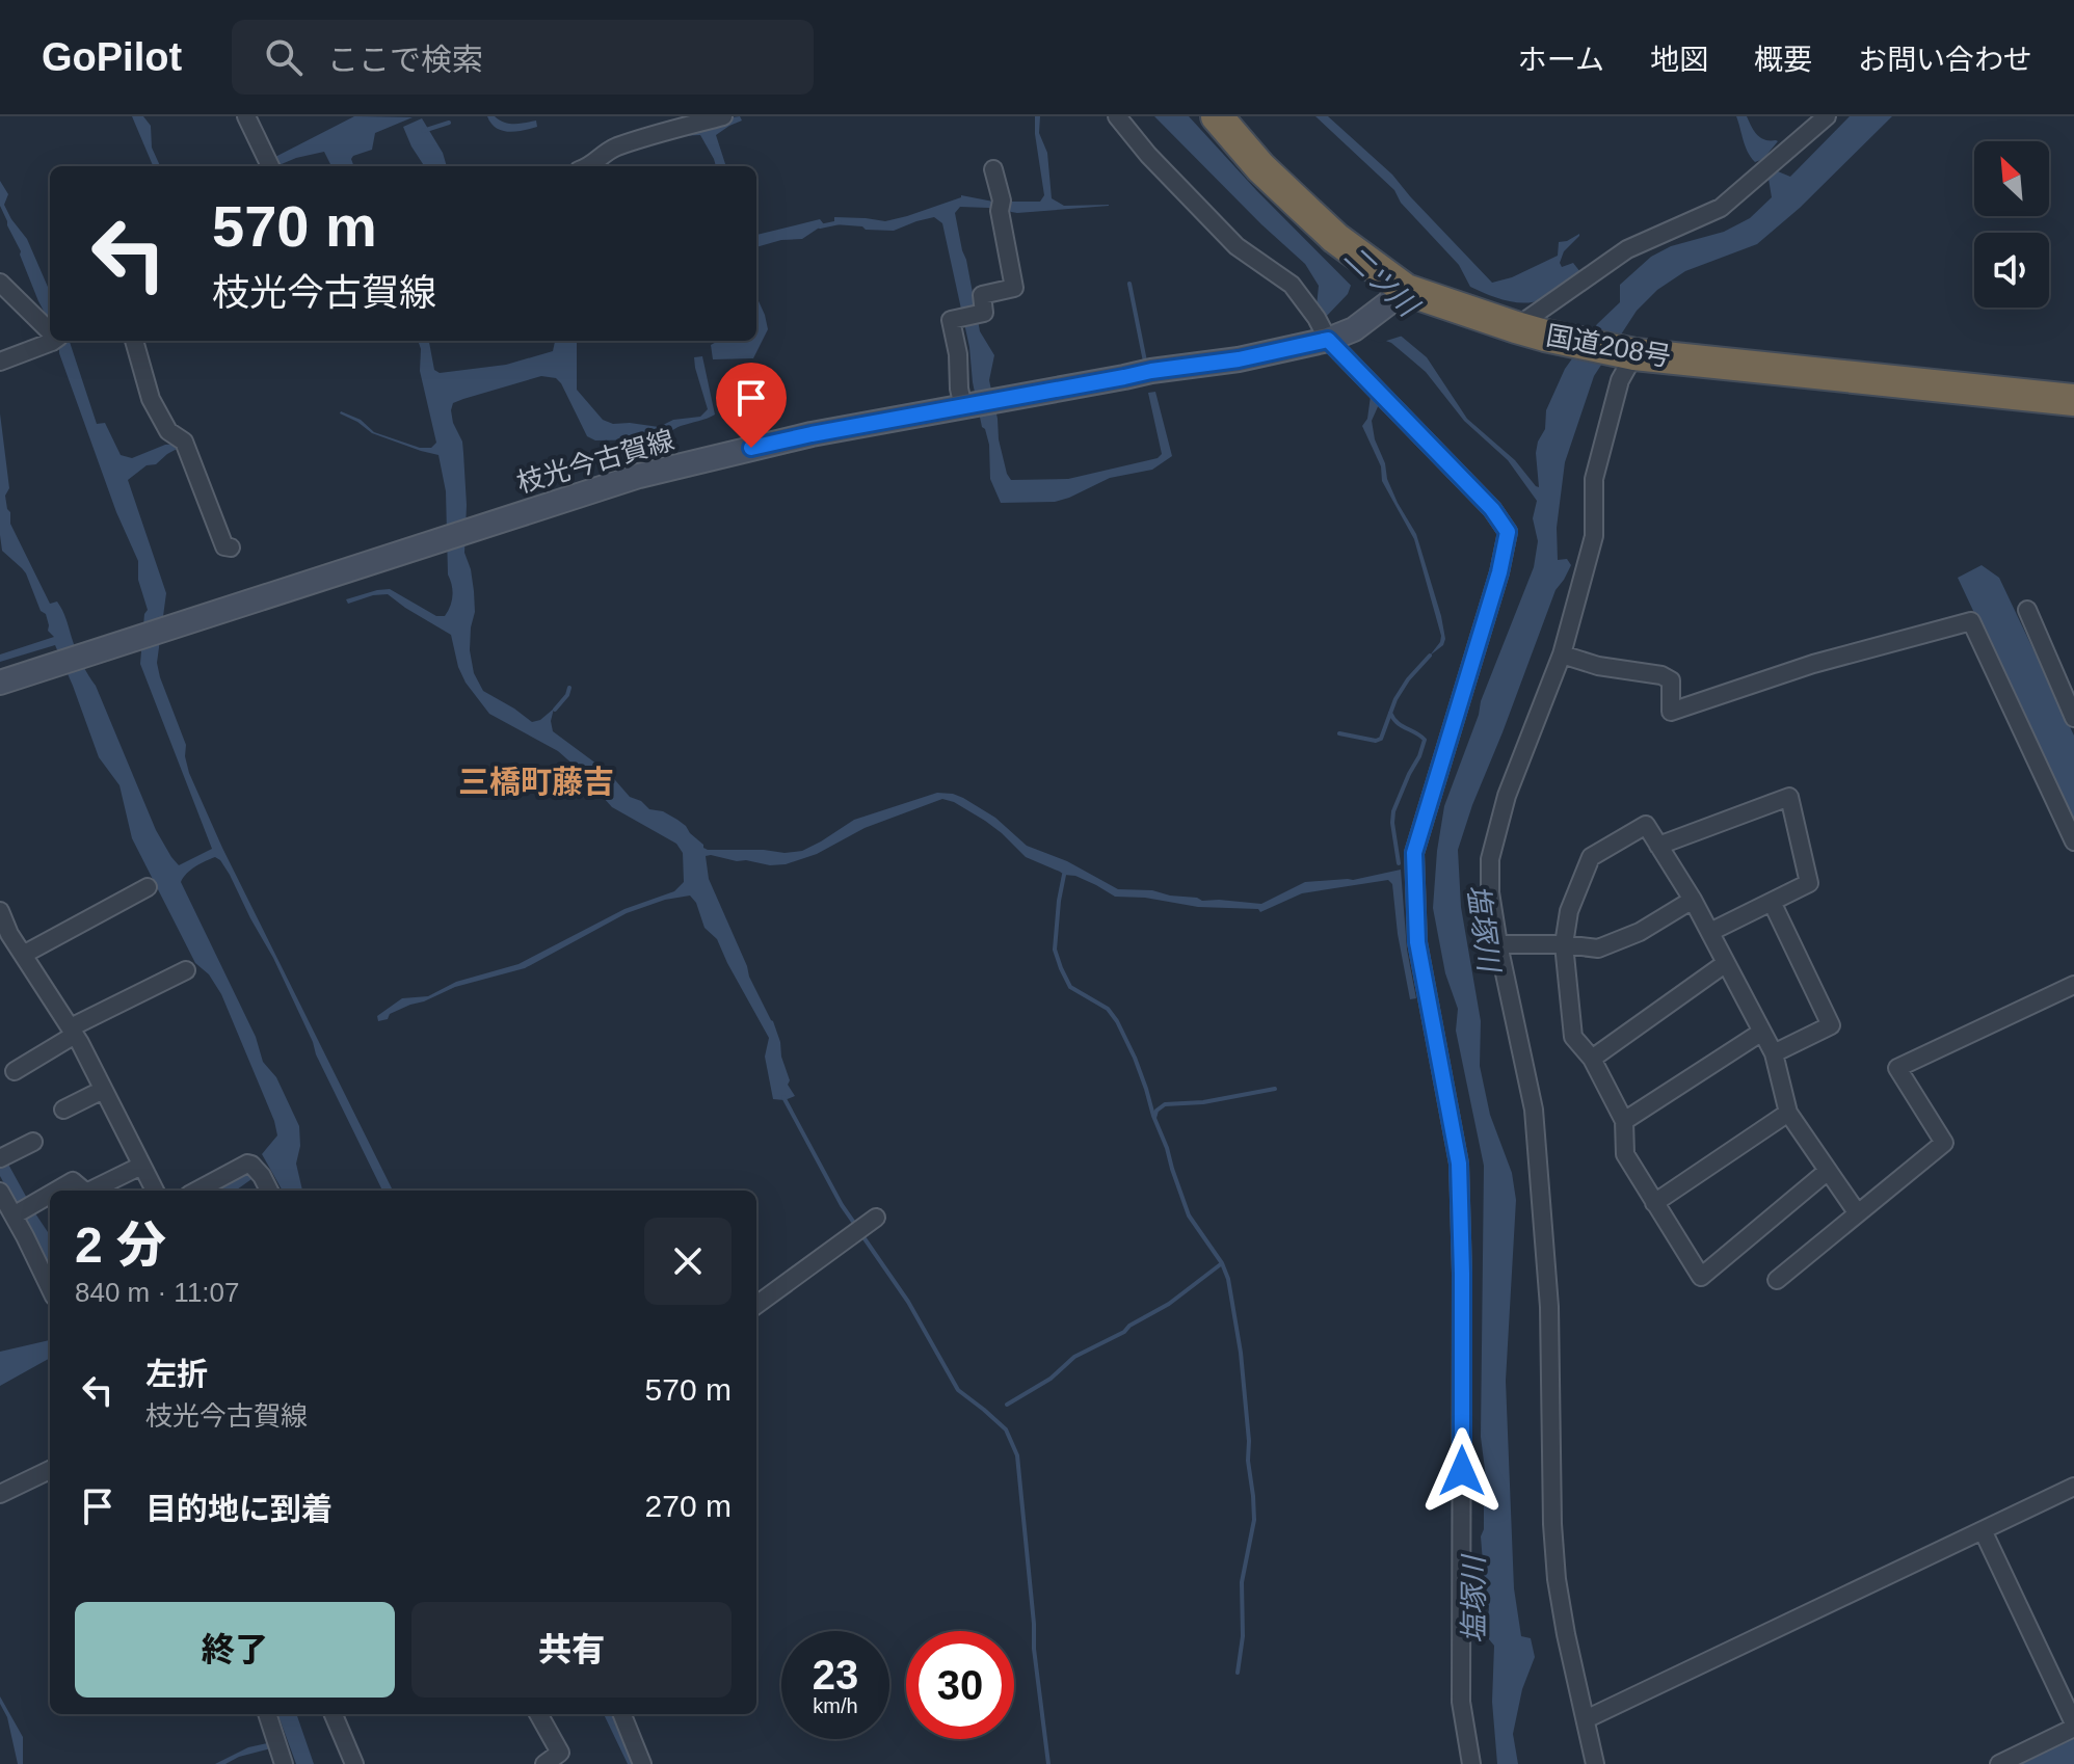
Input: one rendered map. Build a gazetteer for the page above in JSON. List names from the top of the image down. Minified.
{"streets":{"highway":["国道208号"],"main road":["枝光今古賀線"]},"crossings":[["国道208号","枝光今古賀線"]],"districts":["三橋町藤吉"],"water":["二ツ川","塩塚川"],"north":"top left","page":{"header":"GoPilot","search":"ここで検索","nav":["ホーム","地図","概要","お問い合わせ"],"turn":["570 m","枝光今古賀線"],"heading":["2 分","840 m · 11:07"],"list":[{"name":"左折","note":"枝光今古賀線","value":"570 m"},{"name":"目的地に到着","value":"270 m"}],"buttons":["終了","共有"],"speed":"23 km/h","limit":"30"}}
